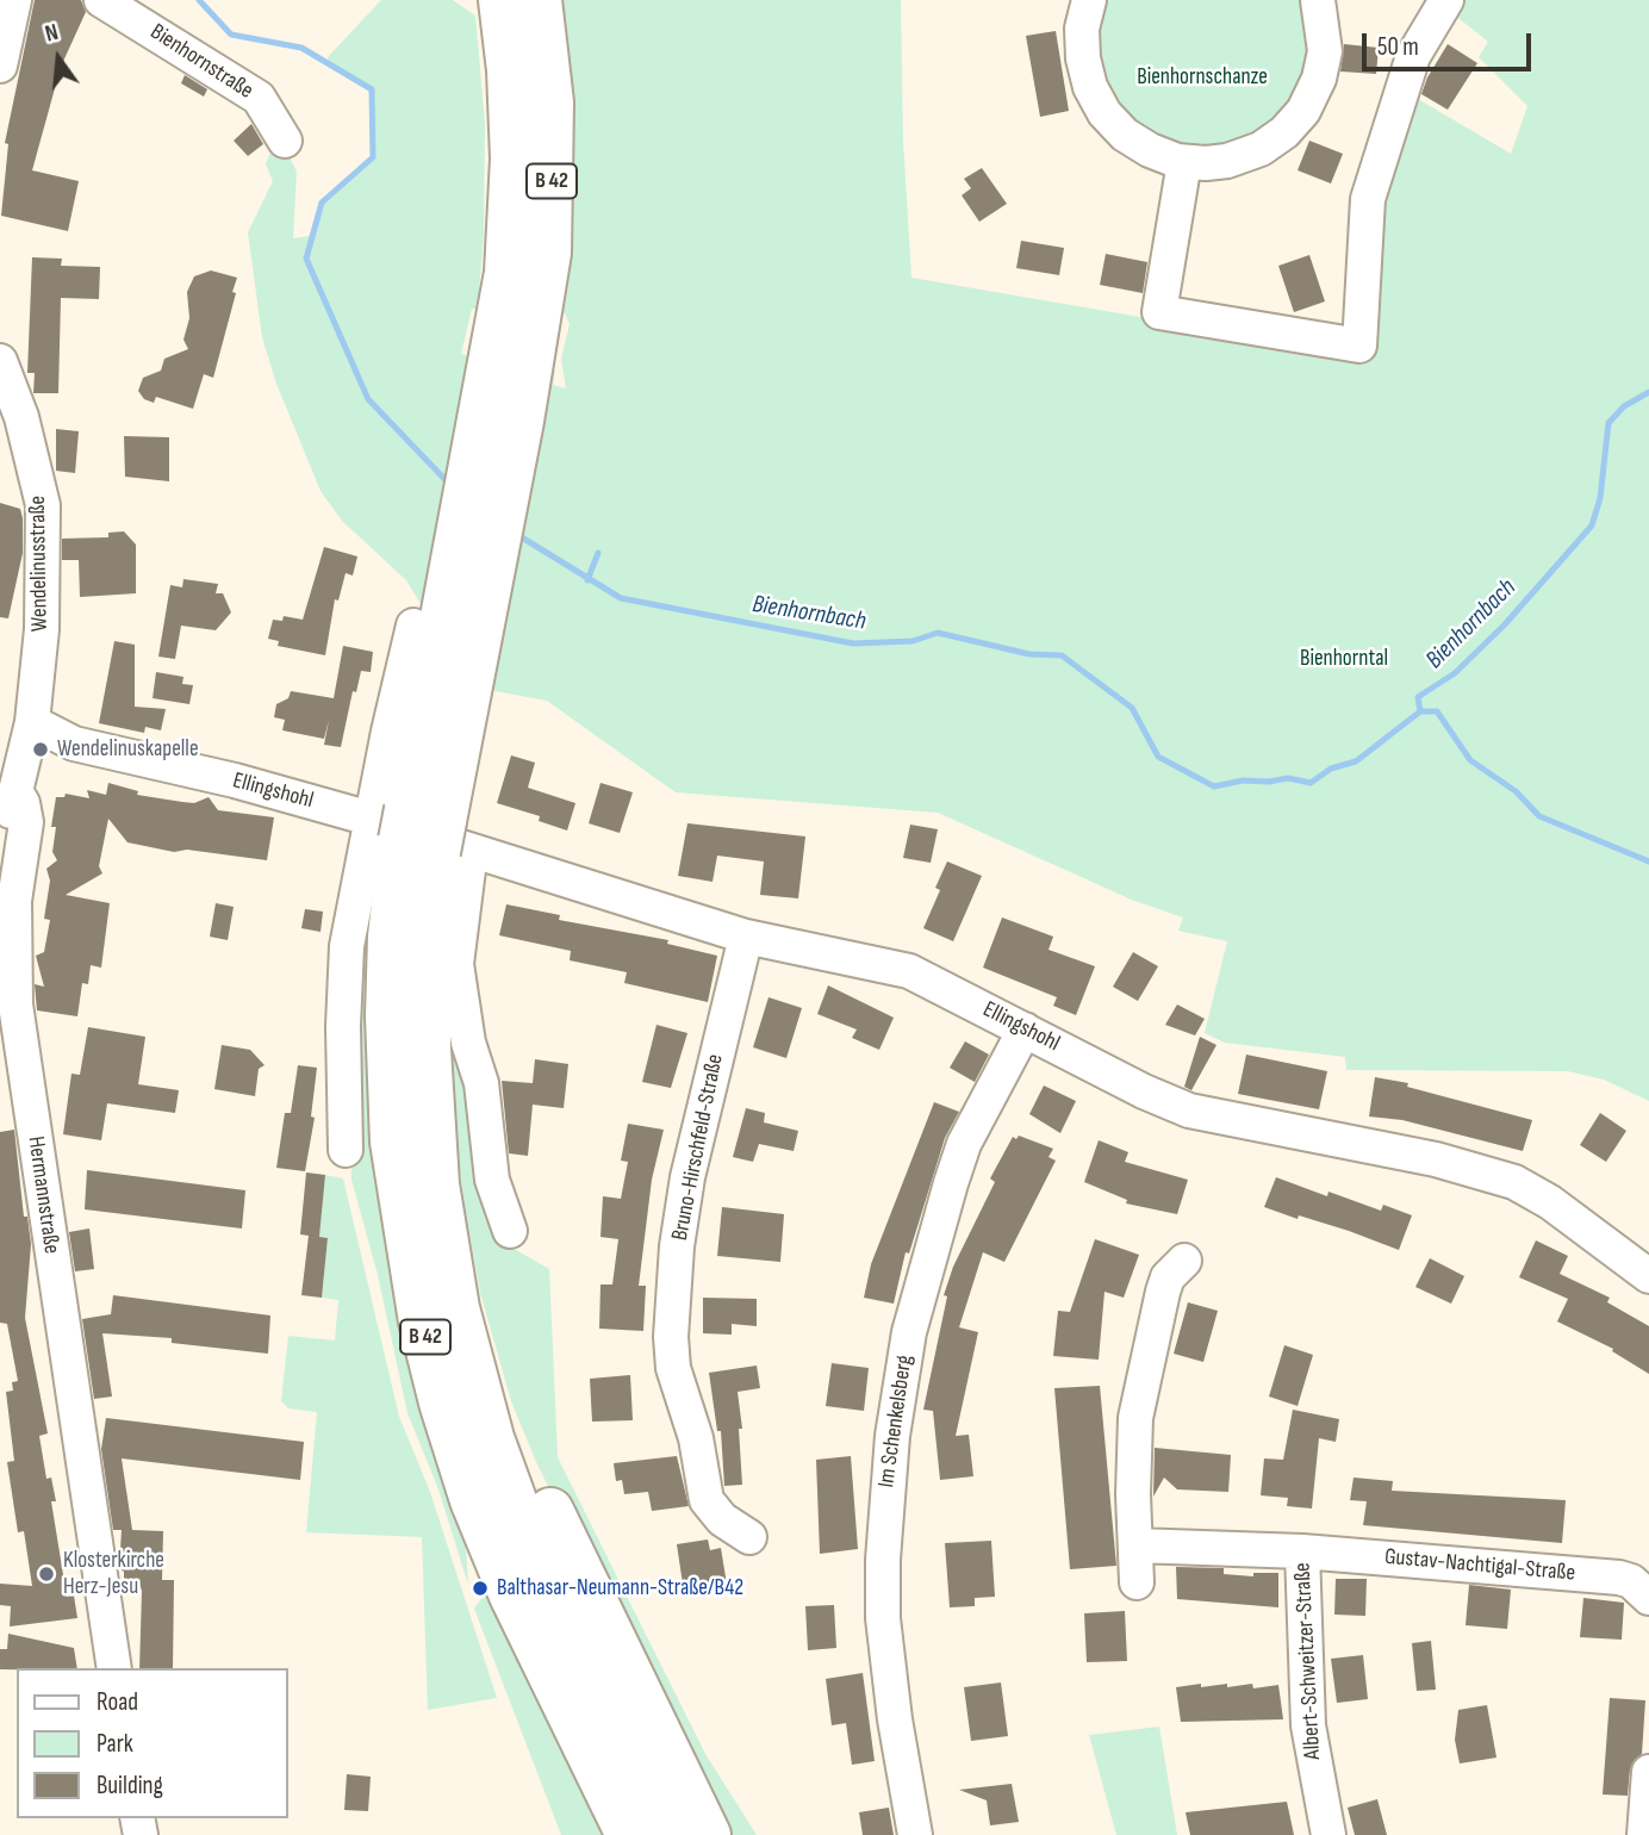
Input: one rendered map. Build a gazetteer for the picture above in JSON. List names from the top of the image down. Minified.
{"streets":{"highway":["B 42"],"street":["Bienhornstraße","Wendelinusstraße","Ellingshohl","Bruno-Hirschfeld-Straße","Hermannstraße","Im Schenkelsberg","Gustav-Nachtigal-Straße","Albert-Schweitzer-Straße"]},"crossings":[["B 42","Ellingshohl"],["Wendelinusstraße","Ellingshohl"],["Wendelinusstraße","Hermannstraße"],["Ellingshohl","Bruno-Hirschfeld-Straße"],["Ellingshohl","Hermannstraße"],["Ellingshohl","Im Schenkelsberg"],["Gustav-Nachtigal-Straße","Albert-Schweitzer-Straße"]],"water":["Bienhornbach"],"parks":["Bienhornschanze","Bienhorntal"],"places":["Wendelinuskapelle","Klosterkirche Herz-Jesu","Balthasar-Neumann-Straße/B42"],"legend":["Road","Park","Building"],"scale_bar":"50 m","north":"top"}
